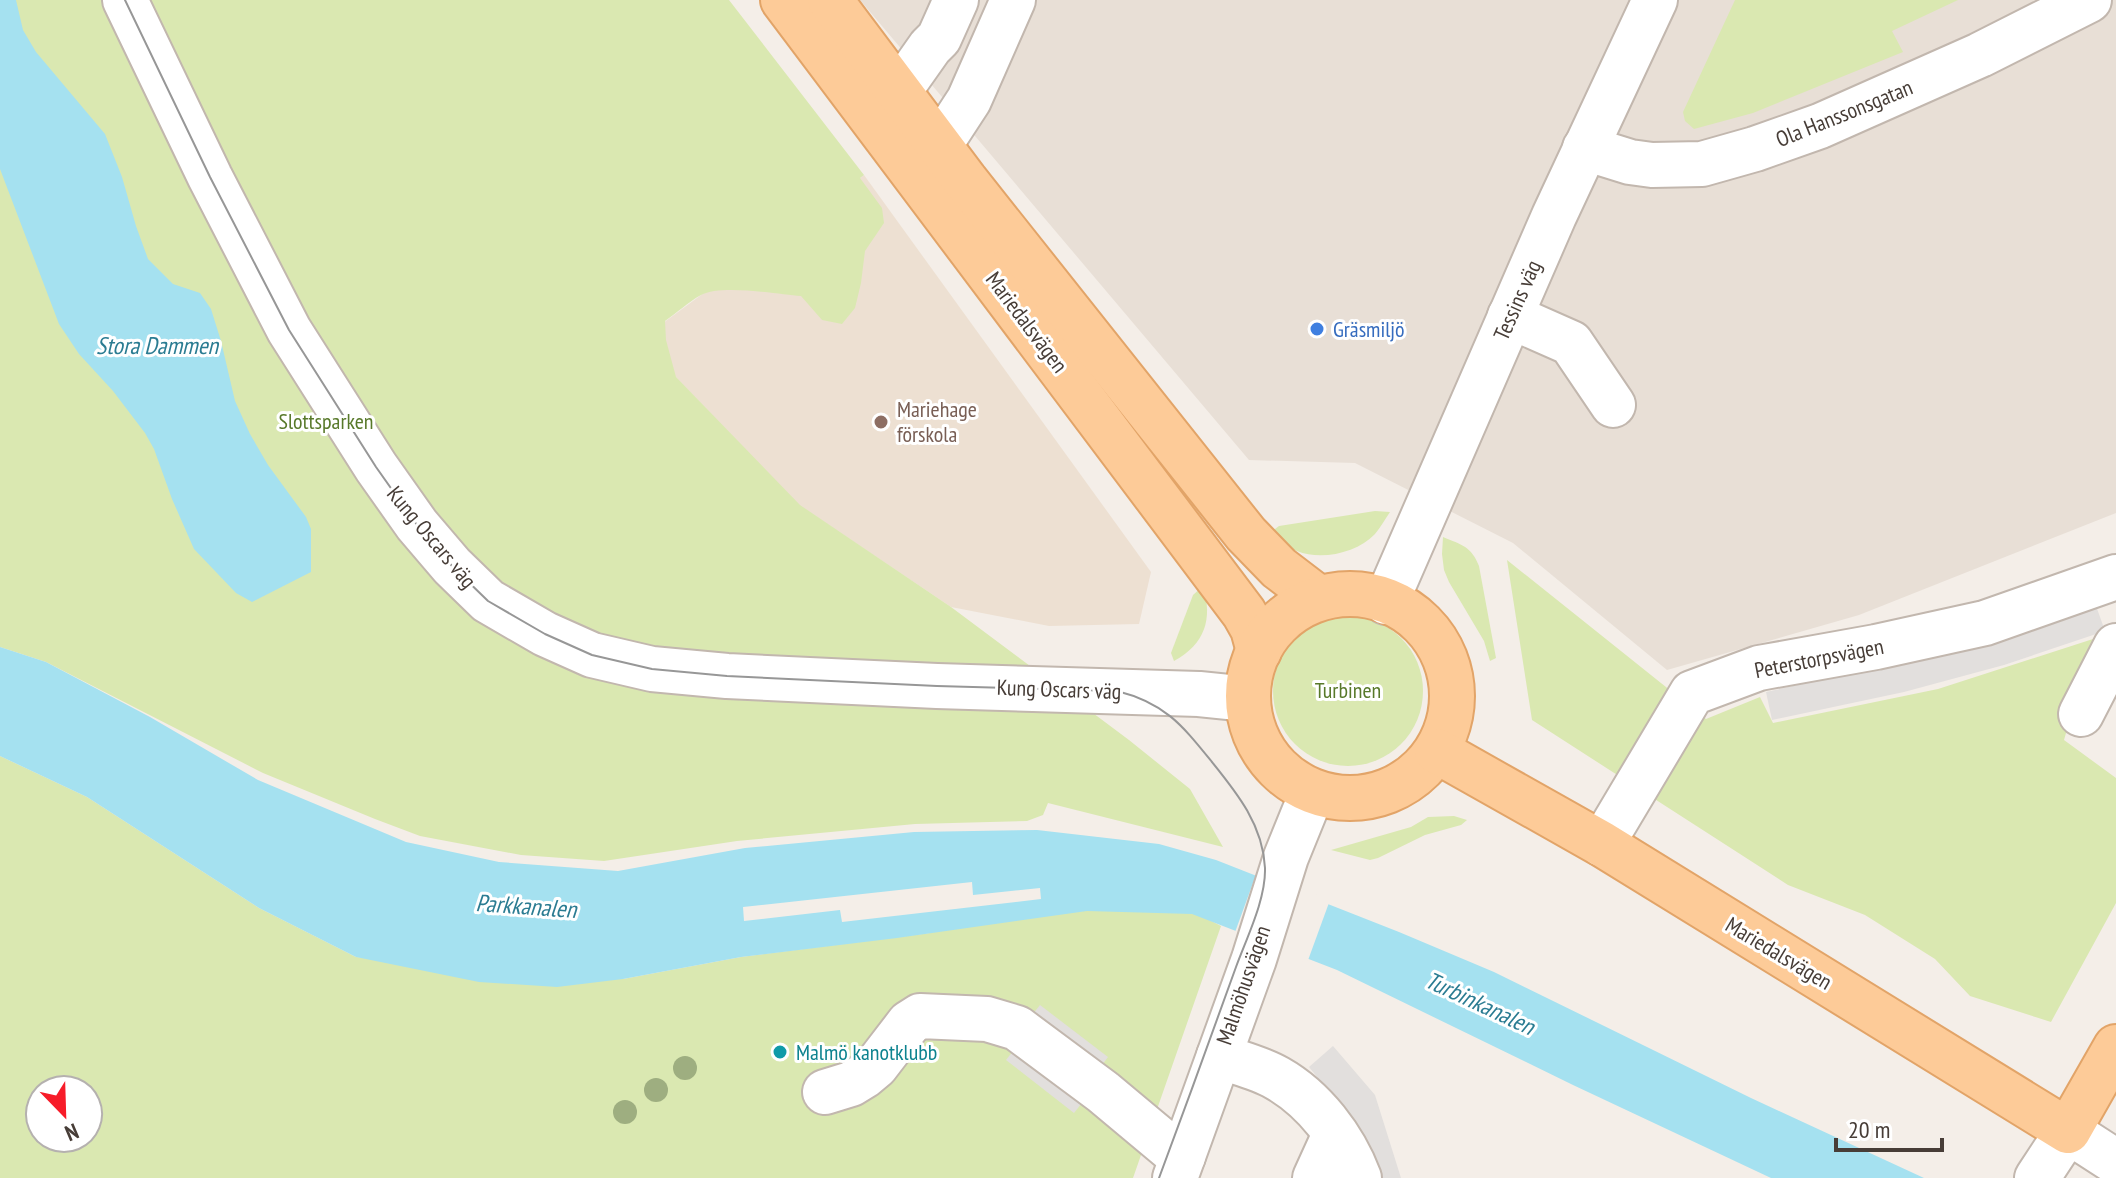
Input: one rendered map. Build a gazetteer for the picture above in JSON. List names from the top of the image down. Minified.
{"streets":{"main road":["Mariedalsvägen"],"street":["Ola Hanssonsgatan","Tessins väg","Kung Oscars väg","Peterstorpsvägen","Malmöhusvägen"]},"crossings":[["Ola Hanssonsgatan","Tessins väg"],["Tessins väg","Mariedalsvägen"],["Tessins väg","Kung Oscars väg"],["Tessins väg","Malmöhusvägen"],["Mariedalsvägen","Kung Oscars väg"],["Mariedalsvägen","Peterstorpsvägen"],["Mariedalsvägen","Malmöhusvägen"],["Kung Oscars väg","Malmöhusvägen"]],"water":["Stora Dammen","Parkkanalen","Turbinkanalen"],"parks":["Slottsparken","Turbinen"],"places":["Gräsmiljö","Mariehage förskola","Malmö kanotklubb"],"scale_bar":"20 m","north":"bottom right"}
